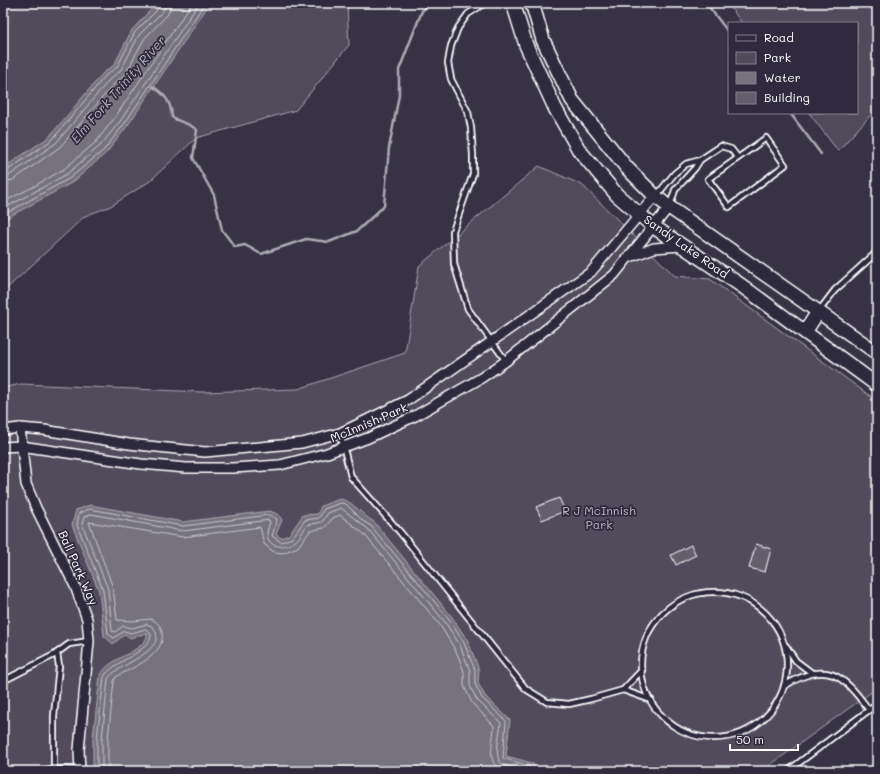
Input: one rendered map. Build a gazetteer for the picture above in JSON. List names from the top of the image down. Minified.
{"streets":{"main road":["Sandy Lake Road"],"street":["McInnish Park","Ball Park Way"]},"crossings":[["Sandy Lake Road","McInnish Park"],["McInnish Park","Ball Park Way"]],"water":["Elm Fork Trinity River"],"parks":["R J McInnish Park"],"legend":["Road","Park","Water","Building"],"scale_bar":"50 m"}
